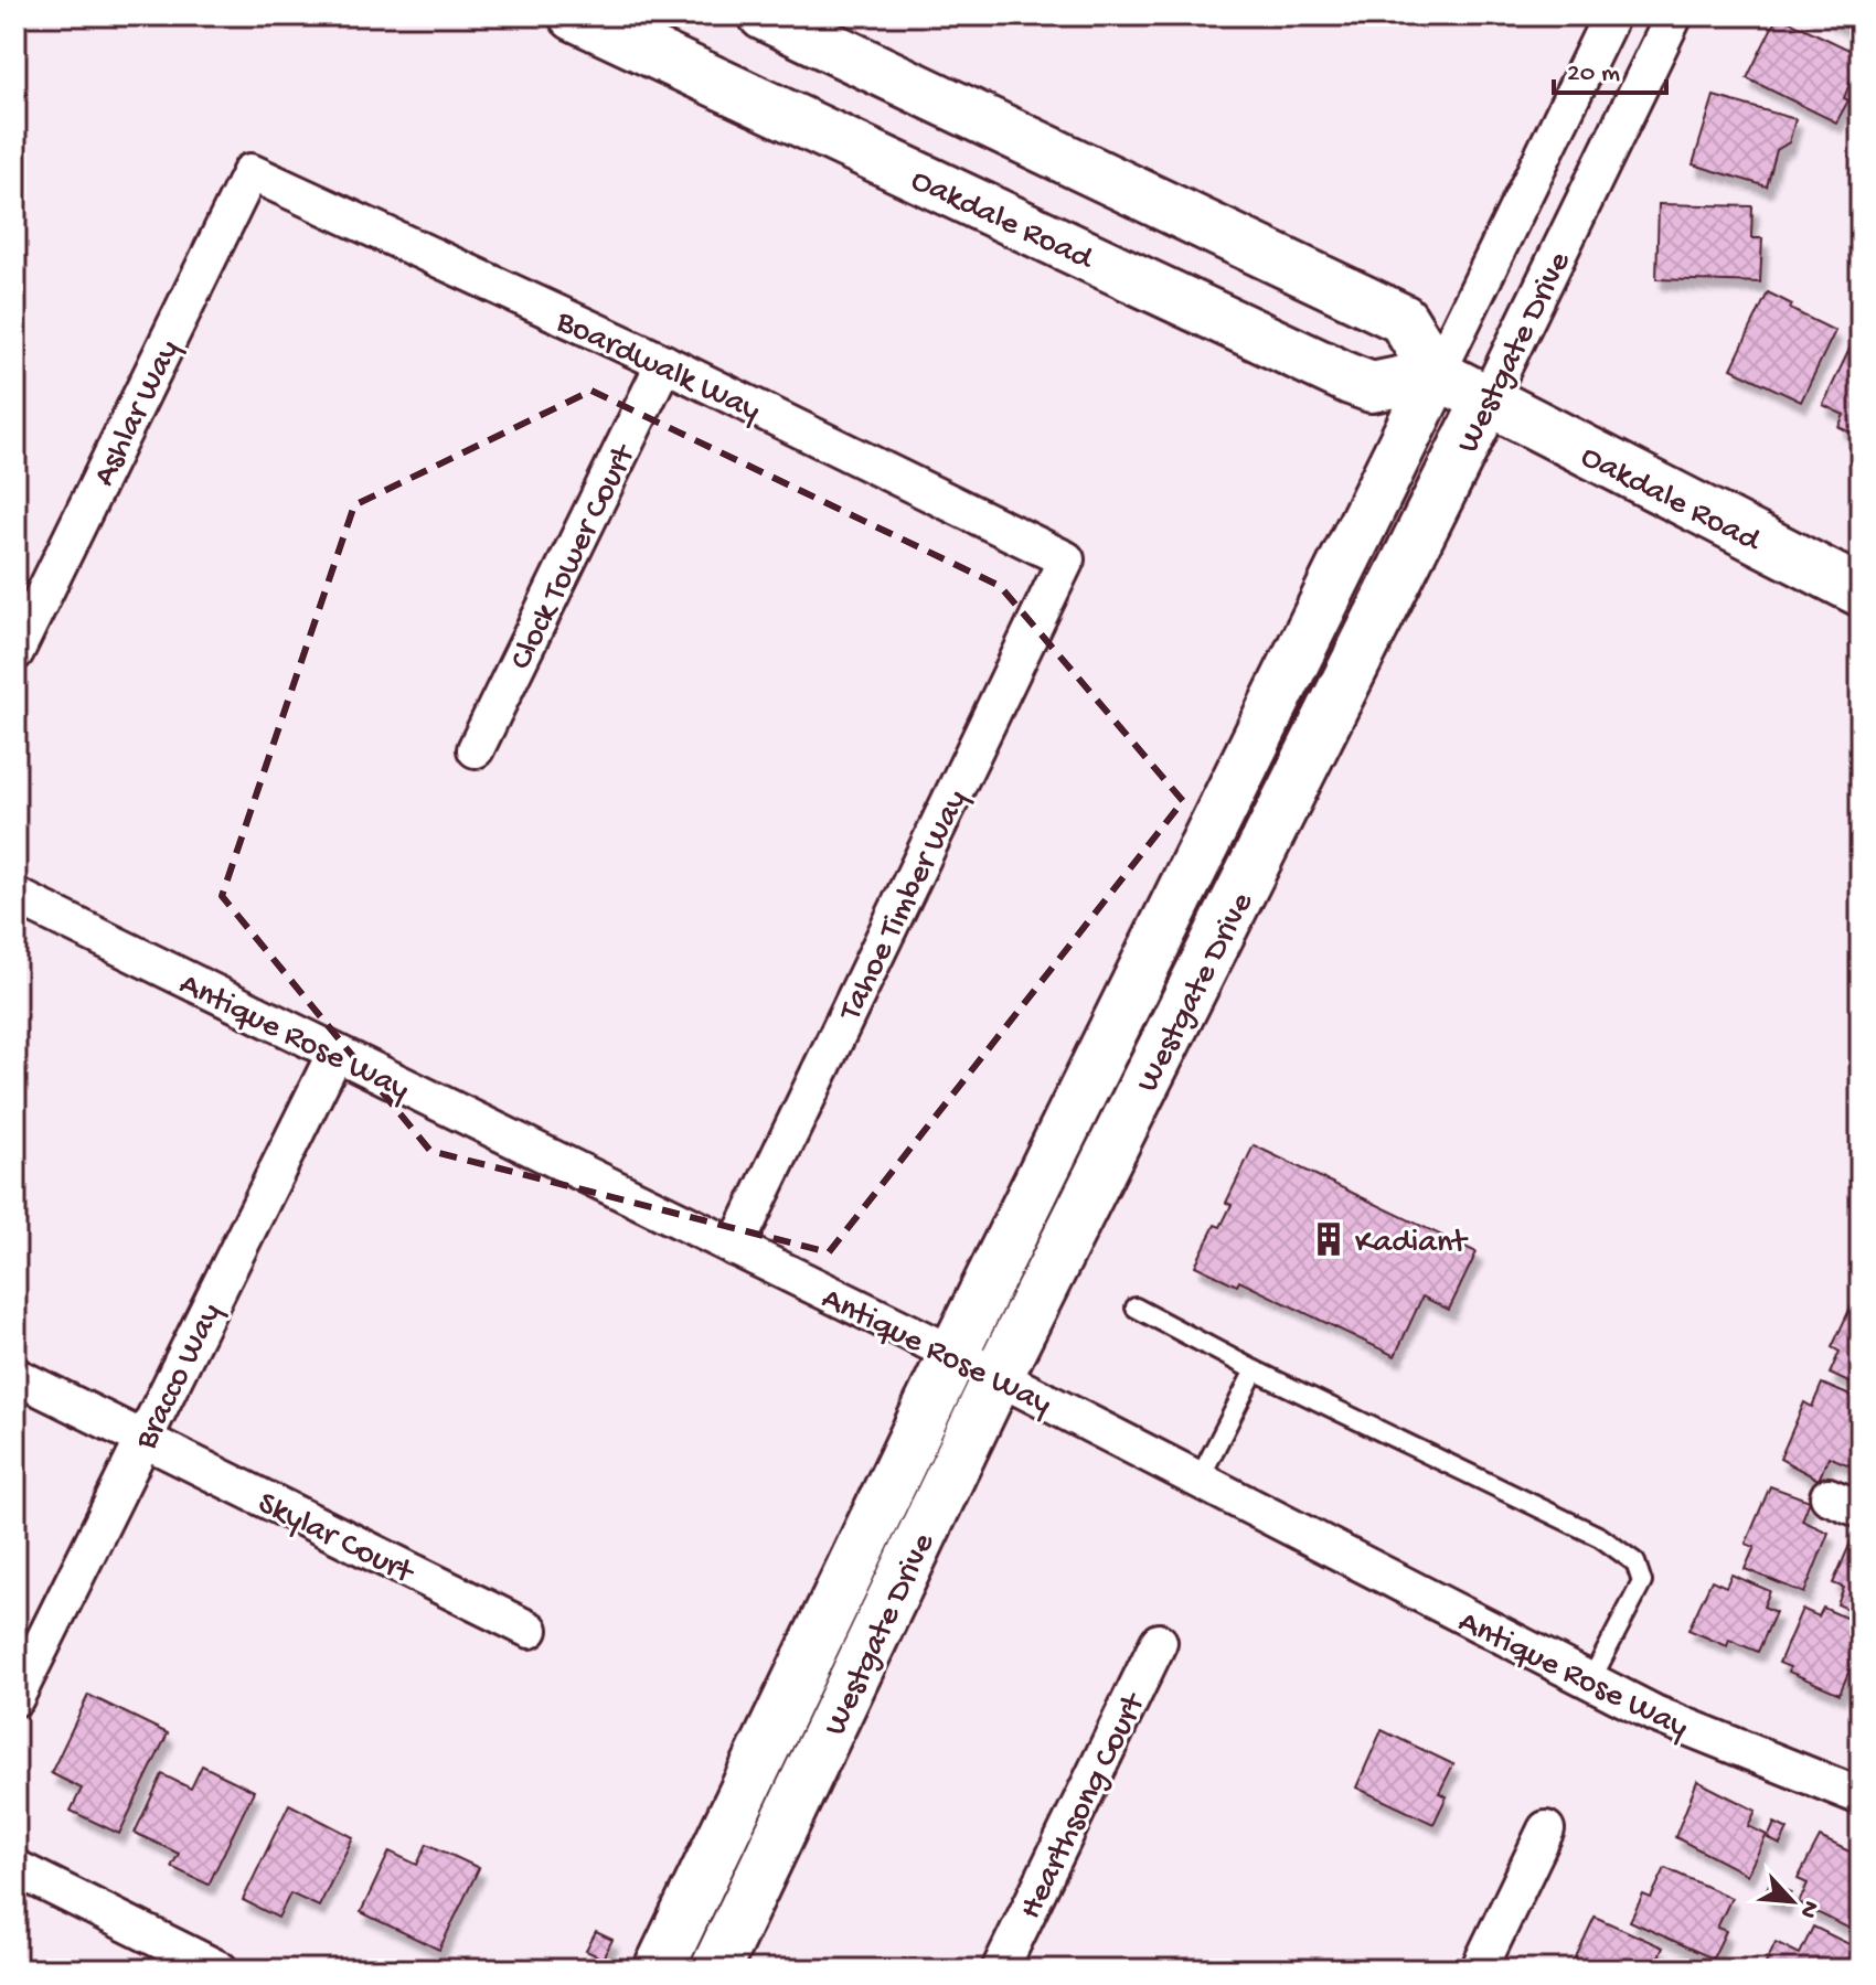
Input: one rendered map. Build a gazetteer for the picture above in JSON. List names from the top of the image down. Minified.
{"streets":{"street":["Oakdale Road","Westgate Drive","Boardwalk Way","Ashlar Way","Clock Tower Court","Tahoe Timber Way","Antique Rose Way","Bracco Way","Skylar Court","Hearthsong Court"]},"crossings":[["Oakdale Road","Westgate Drive"],["Westgate Drive","Antique Rose Way"],["Boardwalk Way","Ashlar Way"],["Boardwalk Way","Clock Tower Court"],["Boardwalk Way","Tahoe Timber Way"],["Tahoe Timber Way","Antique Rose Way"],["Antique Rose Way","Bracco Way"],["Bracco Way","Skylar Court"]],"places":{"building":["Kadiant"]},"scale_bar":"20 m","north":"bottom right"}
